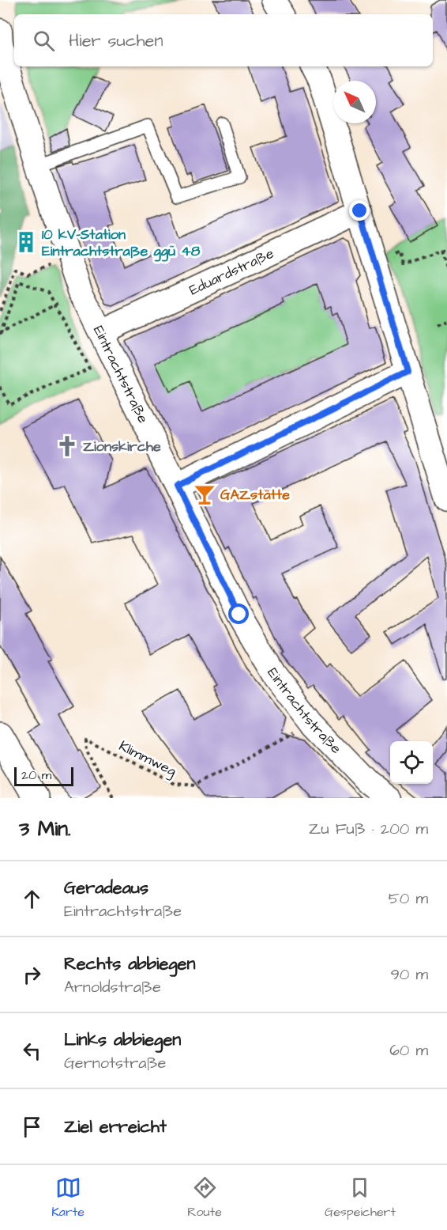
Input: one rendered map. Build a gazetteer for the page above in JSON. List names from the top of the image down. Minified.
{"streets":{"street":["Eduardstraße","Eintrachtstraße"],"path":["Klimmweg"]},"crossings":[["Eduardstraße","Eintrachtstraße"]],"places":{"building":["10 kV-Station Eintrachtstraße ggü 48"],"church":["Zionskirche"],"bar":["GAZstätte"]},"scale_bar":"20 m","north":"top left","page":{"search":"Hier suchen","scale":"20 m","heading":["3 Min.","Zu Fuß · 200 m"],"list":[["Geradeaus","Eintrachtstraße","50 m"],["Rechts abbiegen","Arnoldstraße","90 m"],["Links abbiegen","Gernotstraße","60 m"],"Ziel erreicht"],"nav":["Karte","Route","Gespeichert"]}}
